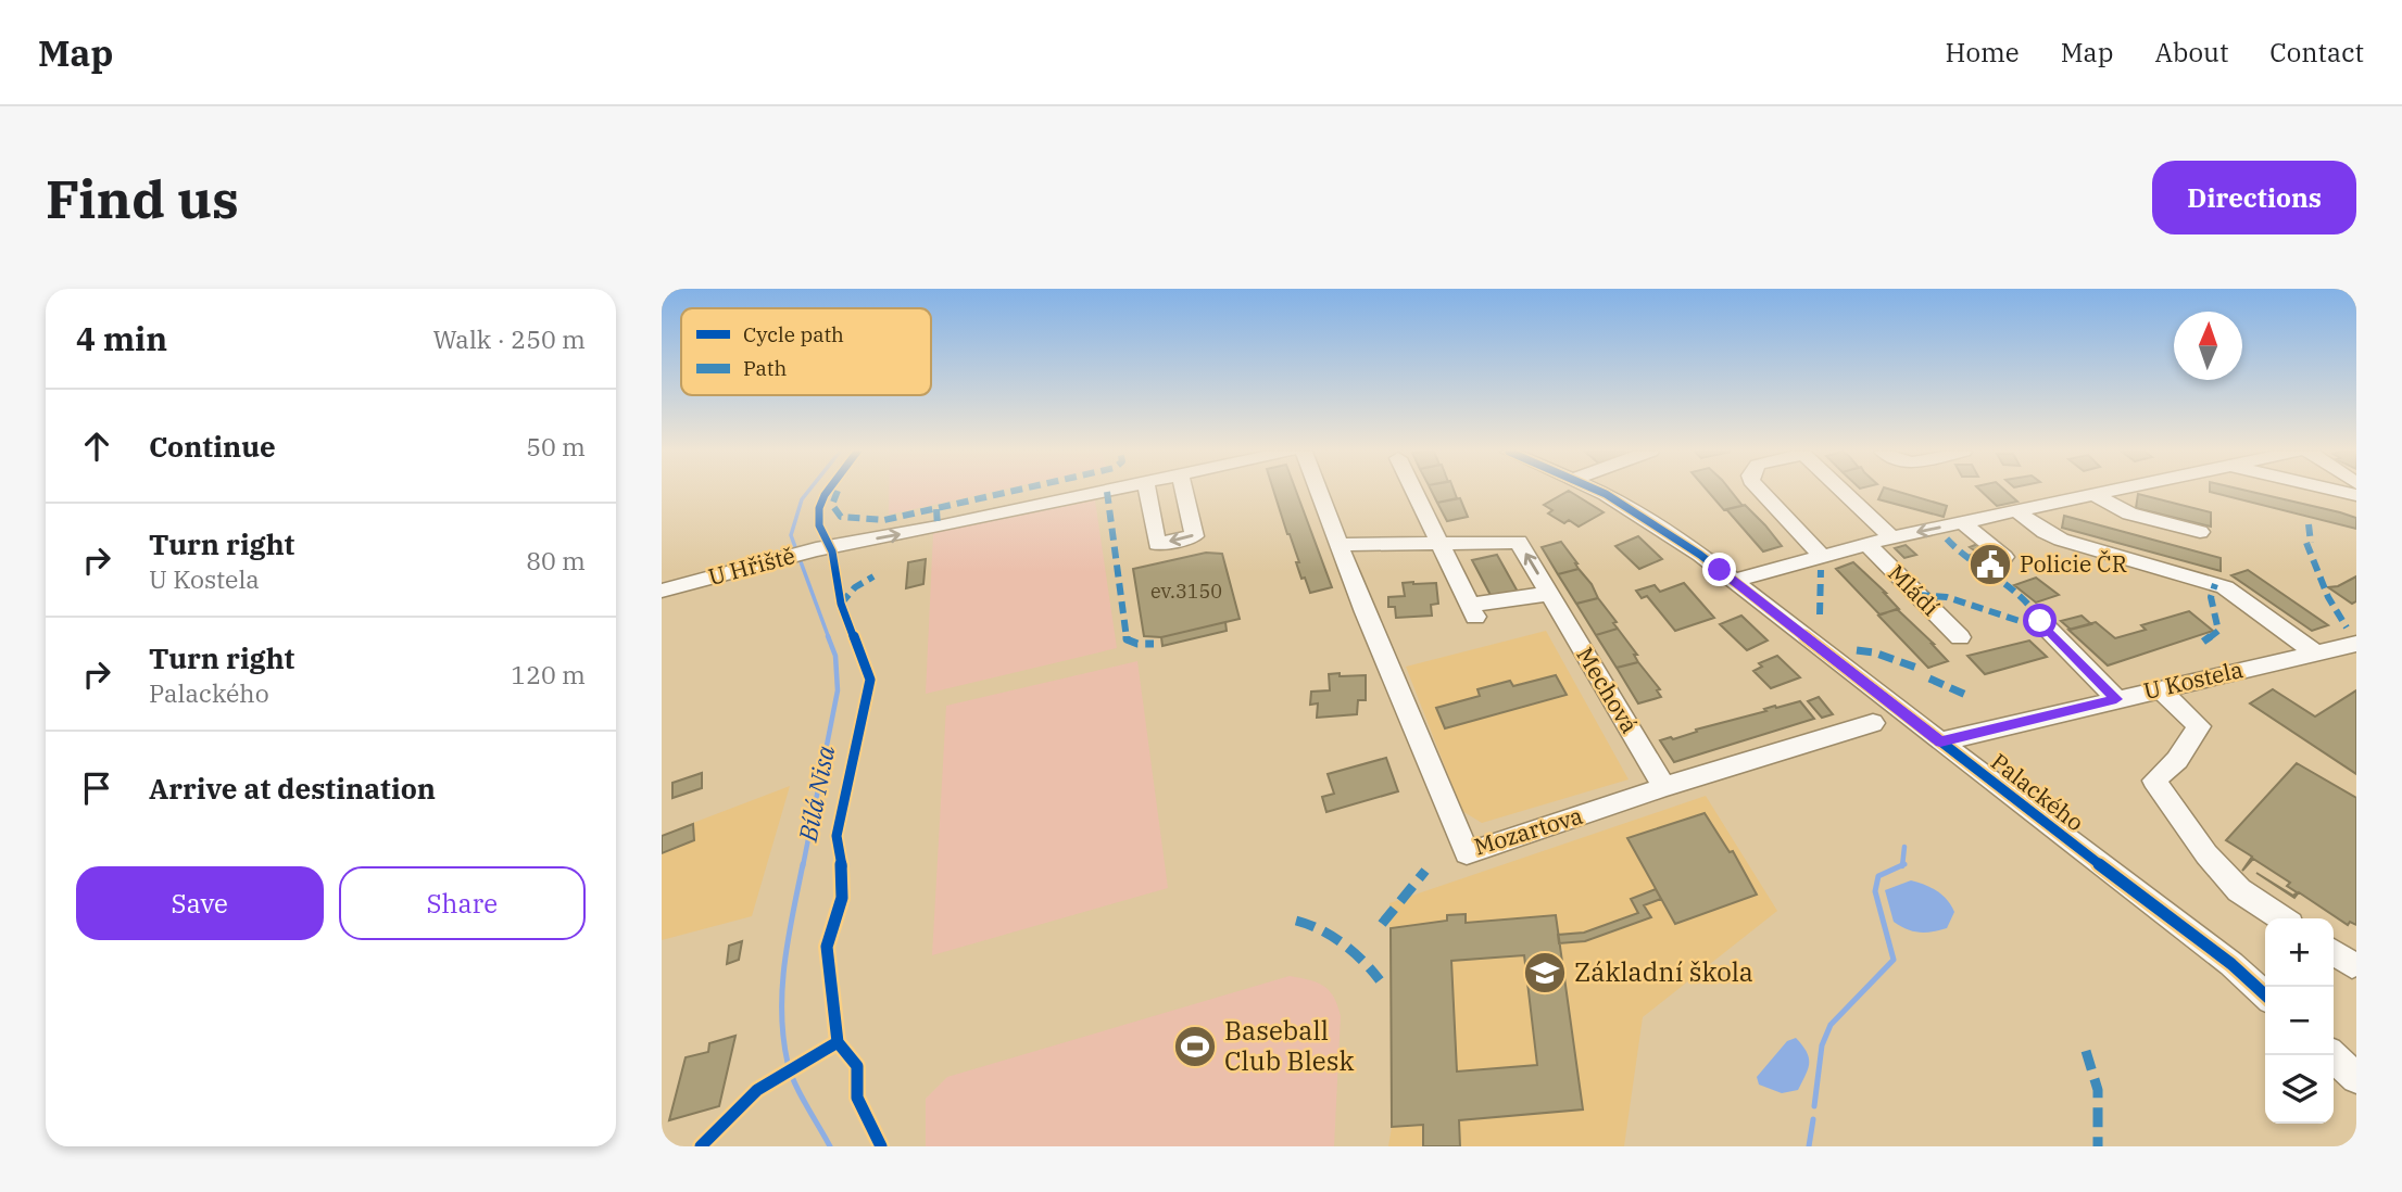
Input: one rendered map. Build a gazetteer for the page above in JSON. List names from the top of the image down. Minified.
{"streets":{"street":["U Hřiště","Mládí","U Kostela","Mechová","Palackého","Mozartova"]},"crossings":[["Mládí","Palackého"],["U Kostela","Palackého"],["Mechová","Mozartova"]],"one_way":["U Hřiště"],"water":["Bílá Nisa"],"places":{"public building":["Policie ČR"],"school or university":["Základní škola"],"sports":["Baseball Club Blesk"]},"house_numbers":["ev.3150"],"legend":["Cycle path","Path"],"north":"top","page":{"header":"Map","nav":["Home","Map","About","Contact"],"buttons":["Directions",["Save","Share"]],"title":"Find us","heading":["4 min","Walk · 250 m"],"list":[["Continue","50 m"],["Turn right","U Kostela","80 m"],["Turn right","Palackého","120 m"],"Arrive at destination"],"map_buttons":["+","−"]}}
